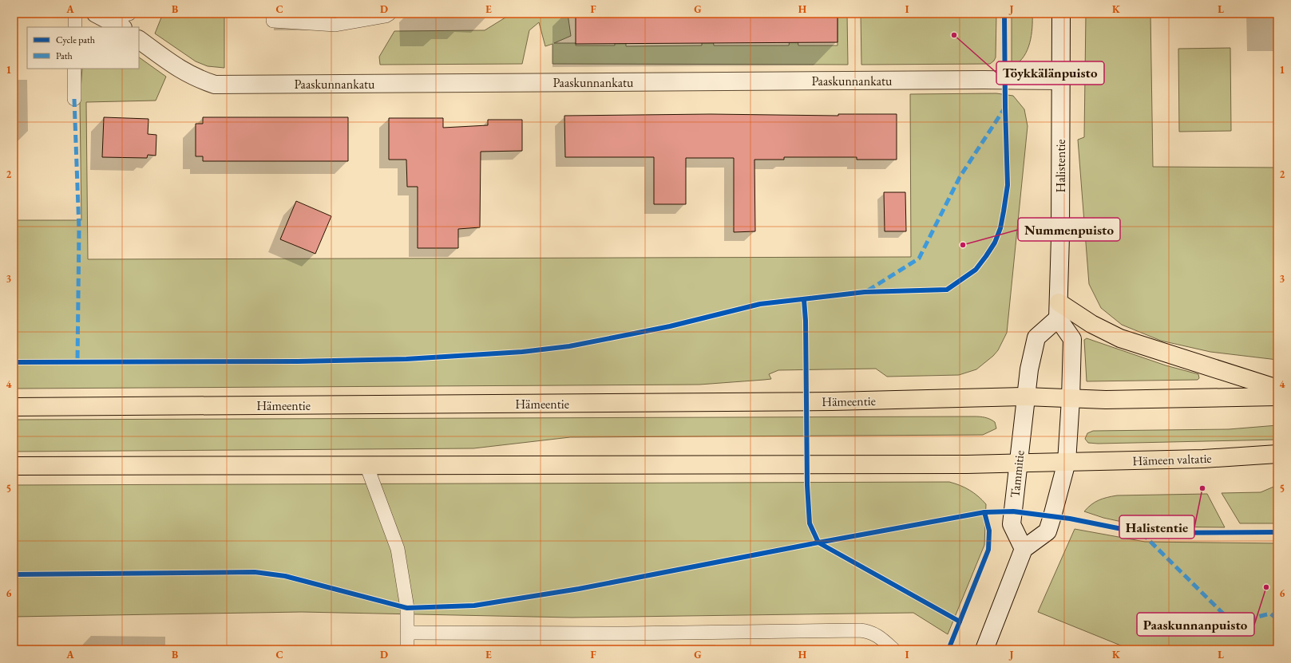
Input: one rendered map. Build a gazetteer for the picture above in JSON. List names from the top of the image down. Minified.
{"streets":{"highway":["Hämeentie","Hämeen valtatie"],"street":["Paaskunnankatu","Halistentie","Tammitie"]},"crossings":[["Paaskunnankatu","Halistentie"],["Hämeentie","Tammitie"]],"places":["Töykkälänpuisto","Nummenpuisto","Halistentie","Paaskunnanpuisto"],"legend":["Cycle path","Path"],"grid":{"columns":["A","B","C","D","E","F","G","H","I","J","K","L"],"rows":["1","2","3","4","5","6"]}}
